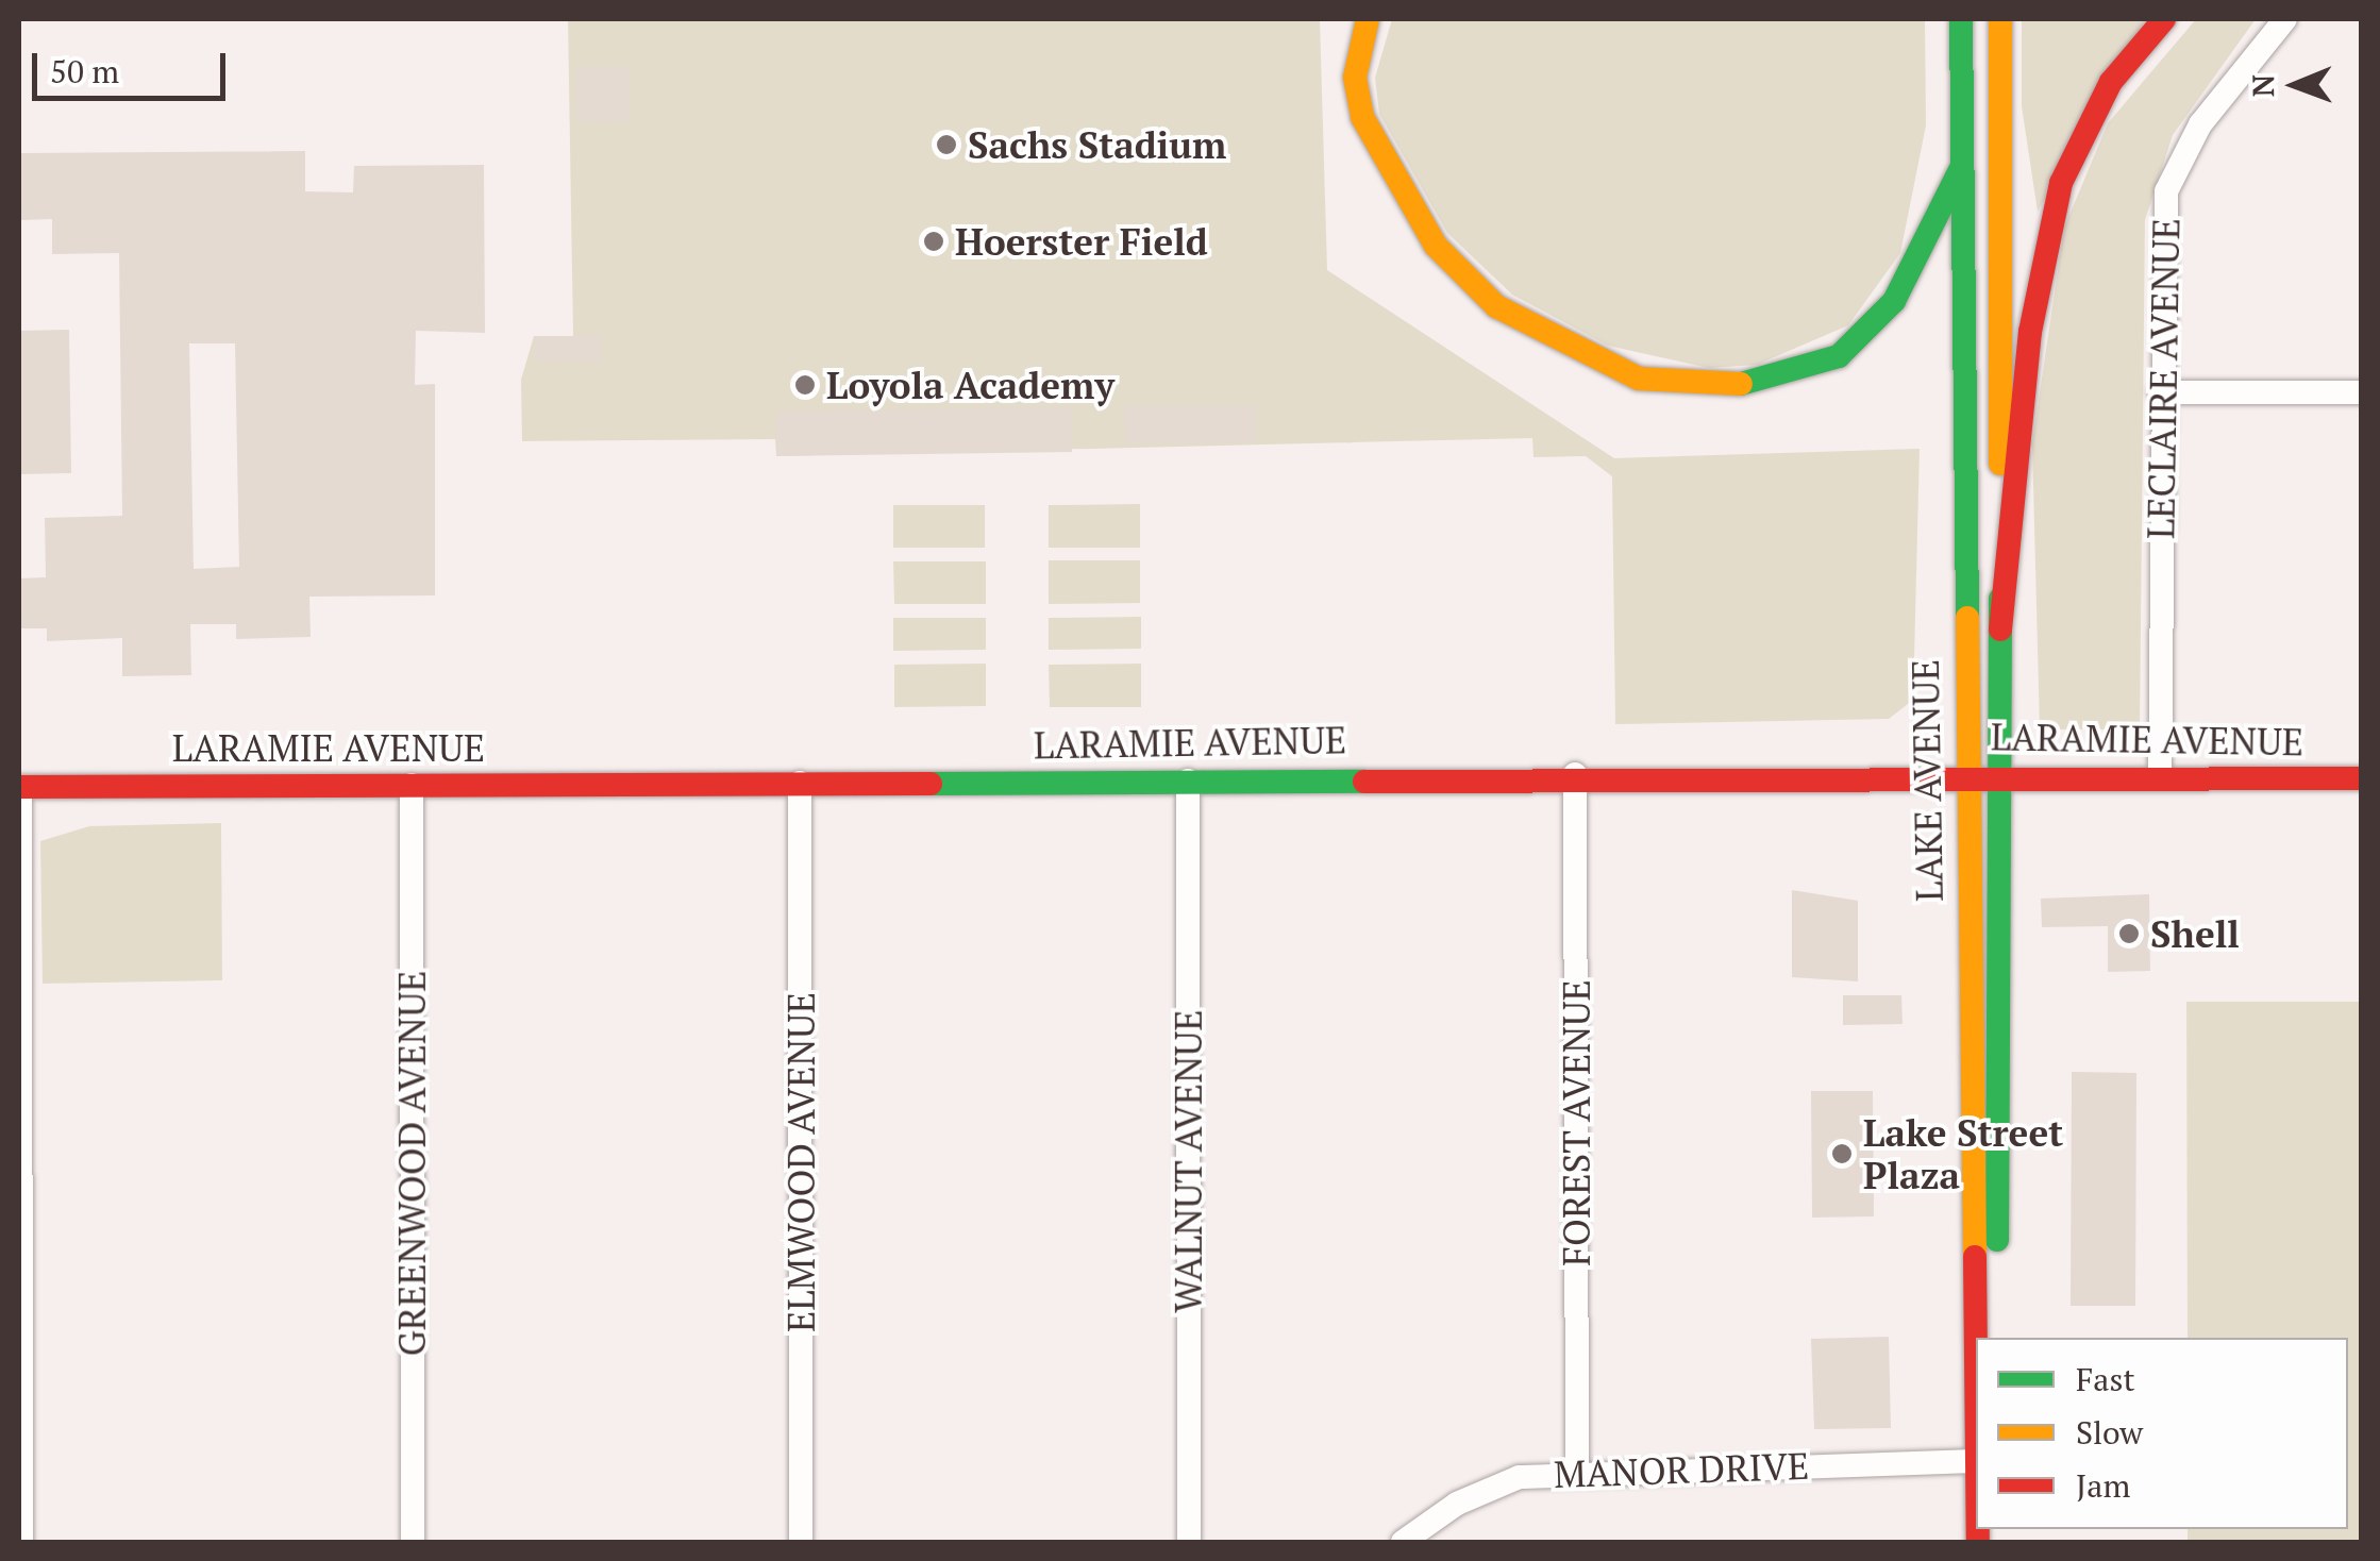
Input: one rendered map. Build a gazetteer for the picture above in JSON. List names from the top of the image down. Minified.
{"streets":{"main road":["LARAMIE AVENUE","LAKE AVENUE"],"street":["LECLAIRE AVENUE","FOREST AVENUE","WALNUT AVENUE","ELMWOOD AVENUE","GREENWOOD AVENUE","MANOR DRIVE"]},"crossings":[["LECLAIRE AVENUE","LARAMIE AVENUE"],["LARAMIE AVENUE","LAKE AVENUE"],["LARAMIE AVENUE","FOREST AVENUE"],["LARAMIE AVENUE","WALNUT AVENUE"],["LARAMIE AVENUE","ELMWOOD AVENUE"],["LARAMIE AVENUE","GREENWOOD AVENUE"],["FOREST AVENUE","MANOR DRIVE"]],"places":["Sachs Stadium","Hoerster Field","Loyola Academy","Shell","Lake Street Plaza"],"legend":["Fast","Slow","Jam"],"scale_bar":"50 m","north":"left"}
